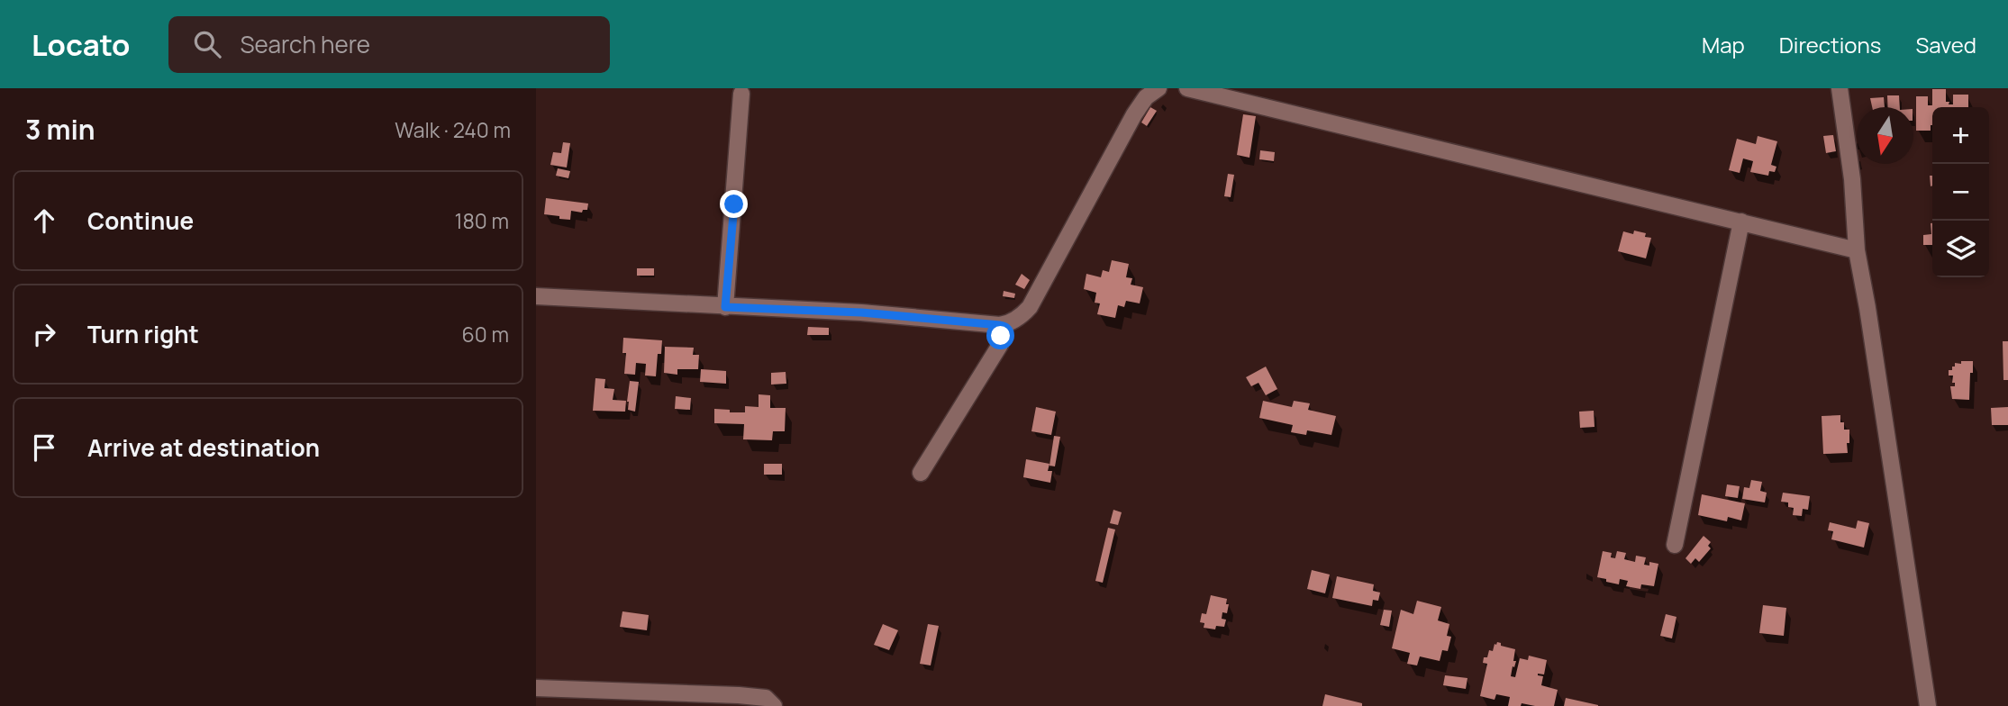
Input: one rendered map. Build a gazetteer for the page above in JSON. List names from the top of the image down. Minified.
{"north":"bottom","page":{"header":"Locato","search":"Search here","nav":["Map","Directions","Saved"],"heading":["3 min","Walk · 240 m"],"map_buttons":["+","−"],"list":[["Continue","180 m"],["Turn right","60 m"],"Arrive at destination"]}}
